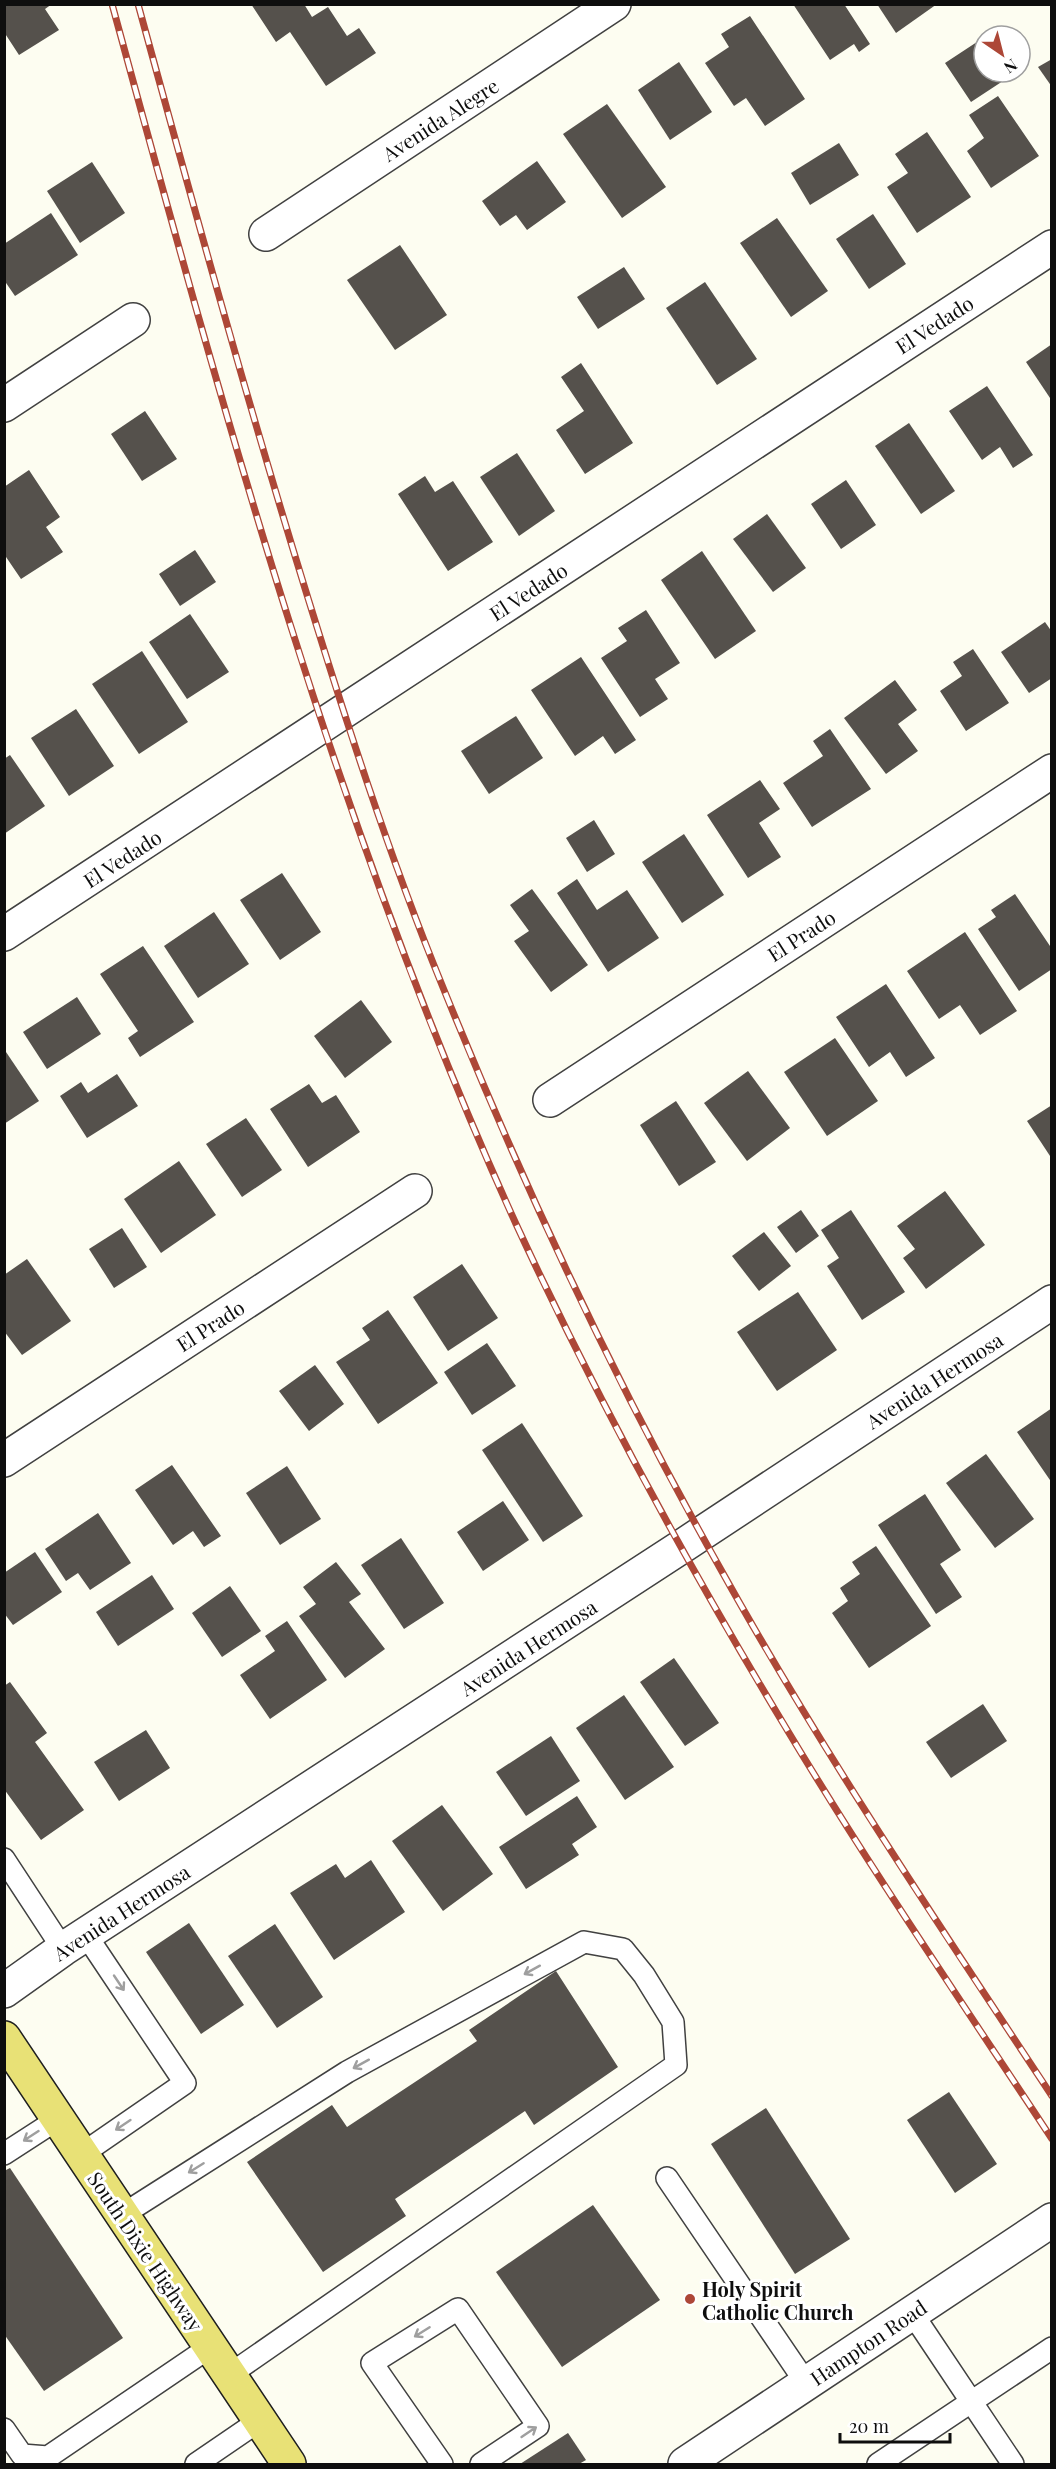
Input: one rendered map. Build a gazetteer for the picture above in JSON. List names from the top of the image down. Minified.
{"streets":{"main road":["South Dixie Highway"],"street":["Avenida Alegre","El Vedado","El Prado","Avenida Hermosa","Hampton Road"]},"places":["Holy Spirit Catholic Church"],"scale_bar":"20 m","north":"bottom right"}
